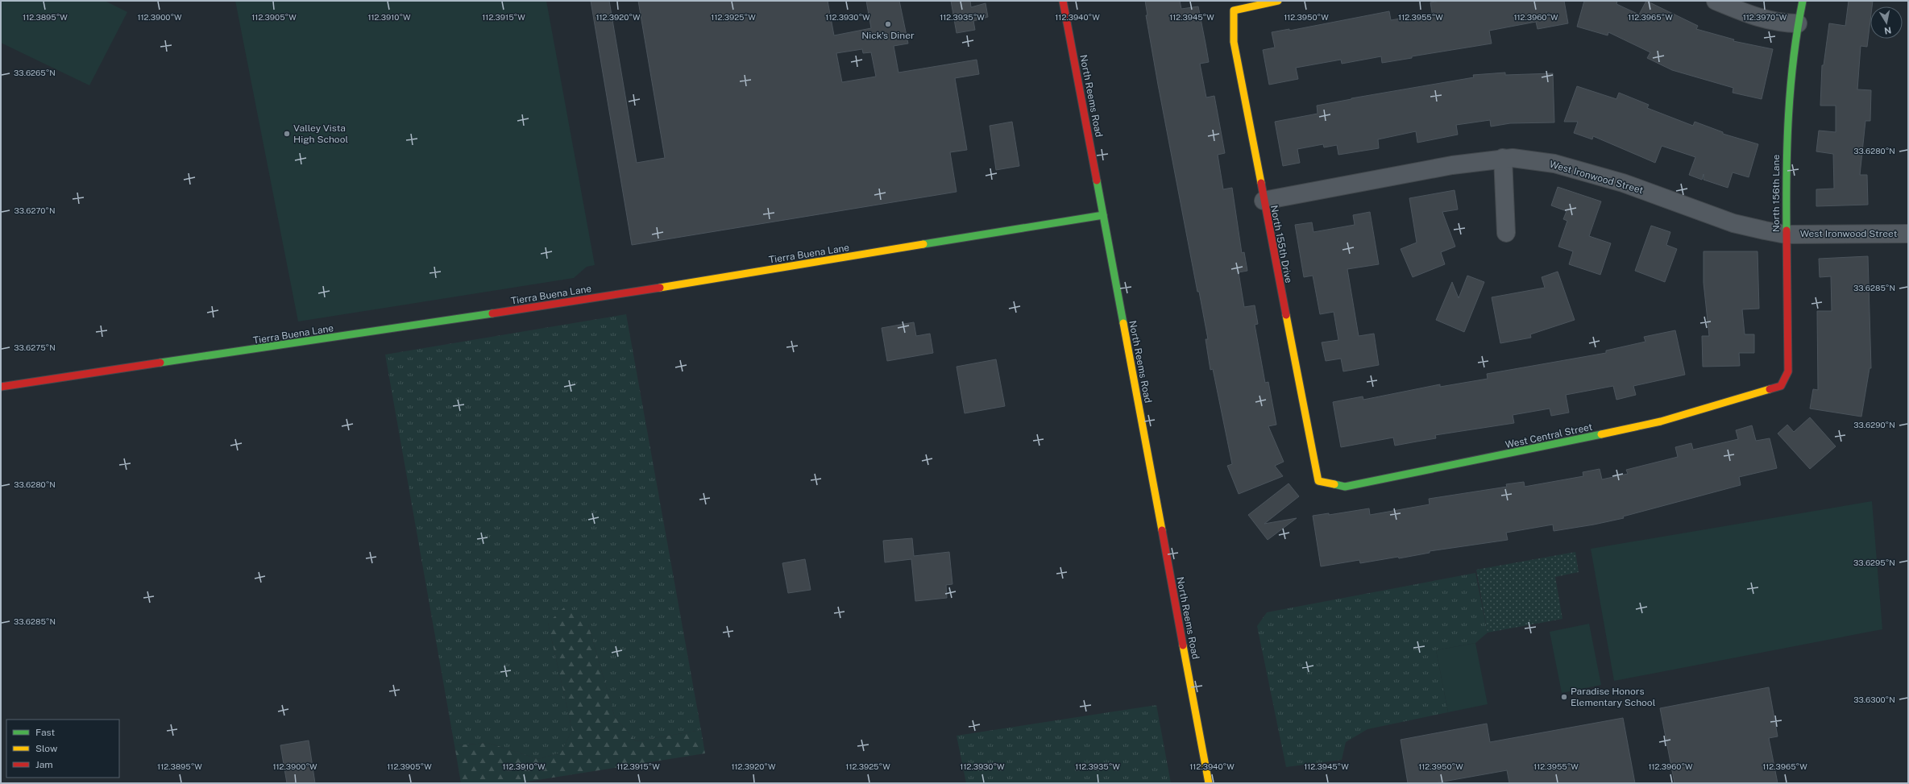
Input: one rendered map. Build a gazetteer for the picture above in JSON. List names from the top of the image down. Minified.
{"streets":{"street":["North Reems Road","West Ironwood Street","North 156th Lane","North 155th Drive","Tierra Buena Lane","West Central Street"]},"crossings":[["North Reems Road","Tierra Buena Lane"],["West Ironwood Street","North 156th Lane"],["West Ironwood Street","North 155th Drive"],["North 156th Lane","West Central Street"],["North 155th Drive","West Central Street"]],"places":["Nick's Diner","Valley Vista High School","Paradise Honors Elementary School"],"legend":["Fast","Slow","Jam"],"north":"bottom","coordinates":["112.3970°W","112.3895°W","112.3900°W","112.3905°W","112.3910°W","112.3915°W","112.3920°W","112.3925°W","112.3930°W","112.3935°W","112.3940°W","112.3945°W","112.3950°W","112.3955°W","112.3960°W","112.3965°W","33.6265°N","33.6280°N","33.6270°N","33.6285°N","33.6275°N","33.6290°N","33.6295°N","33.6300°N"]}
